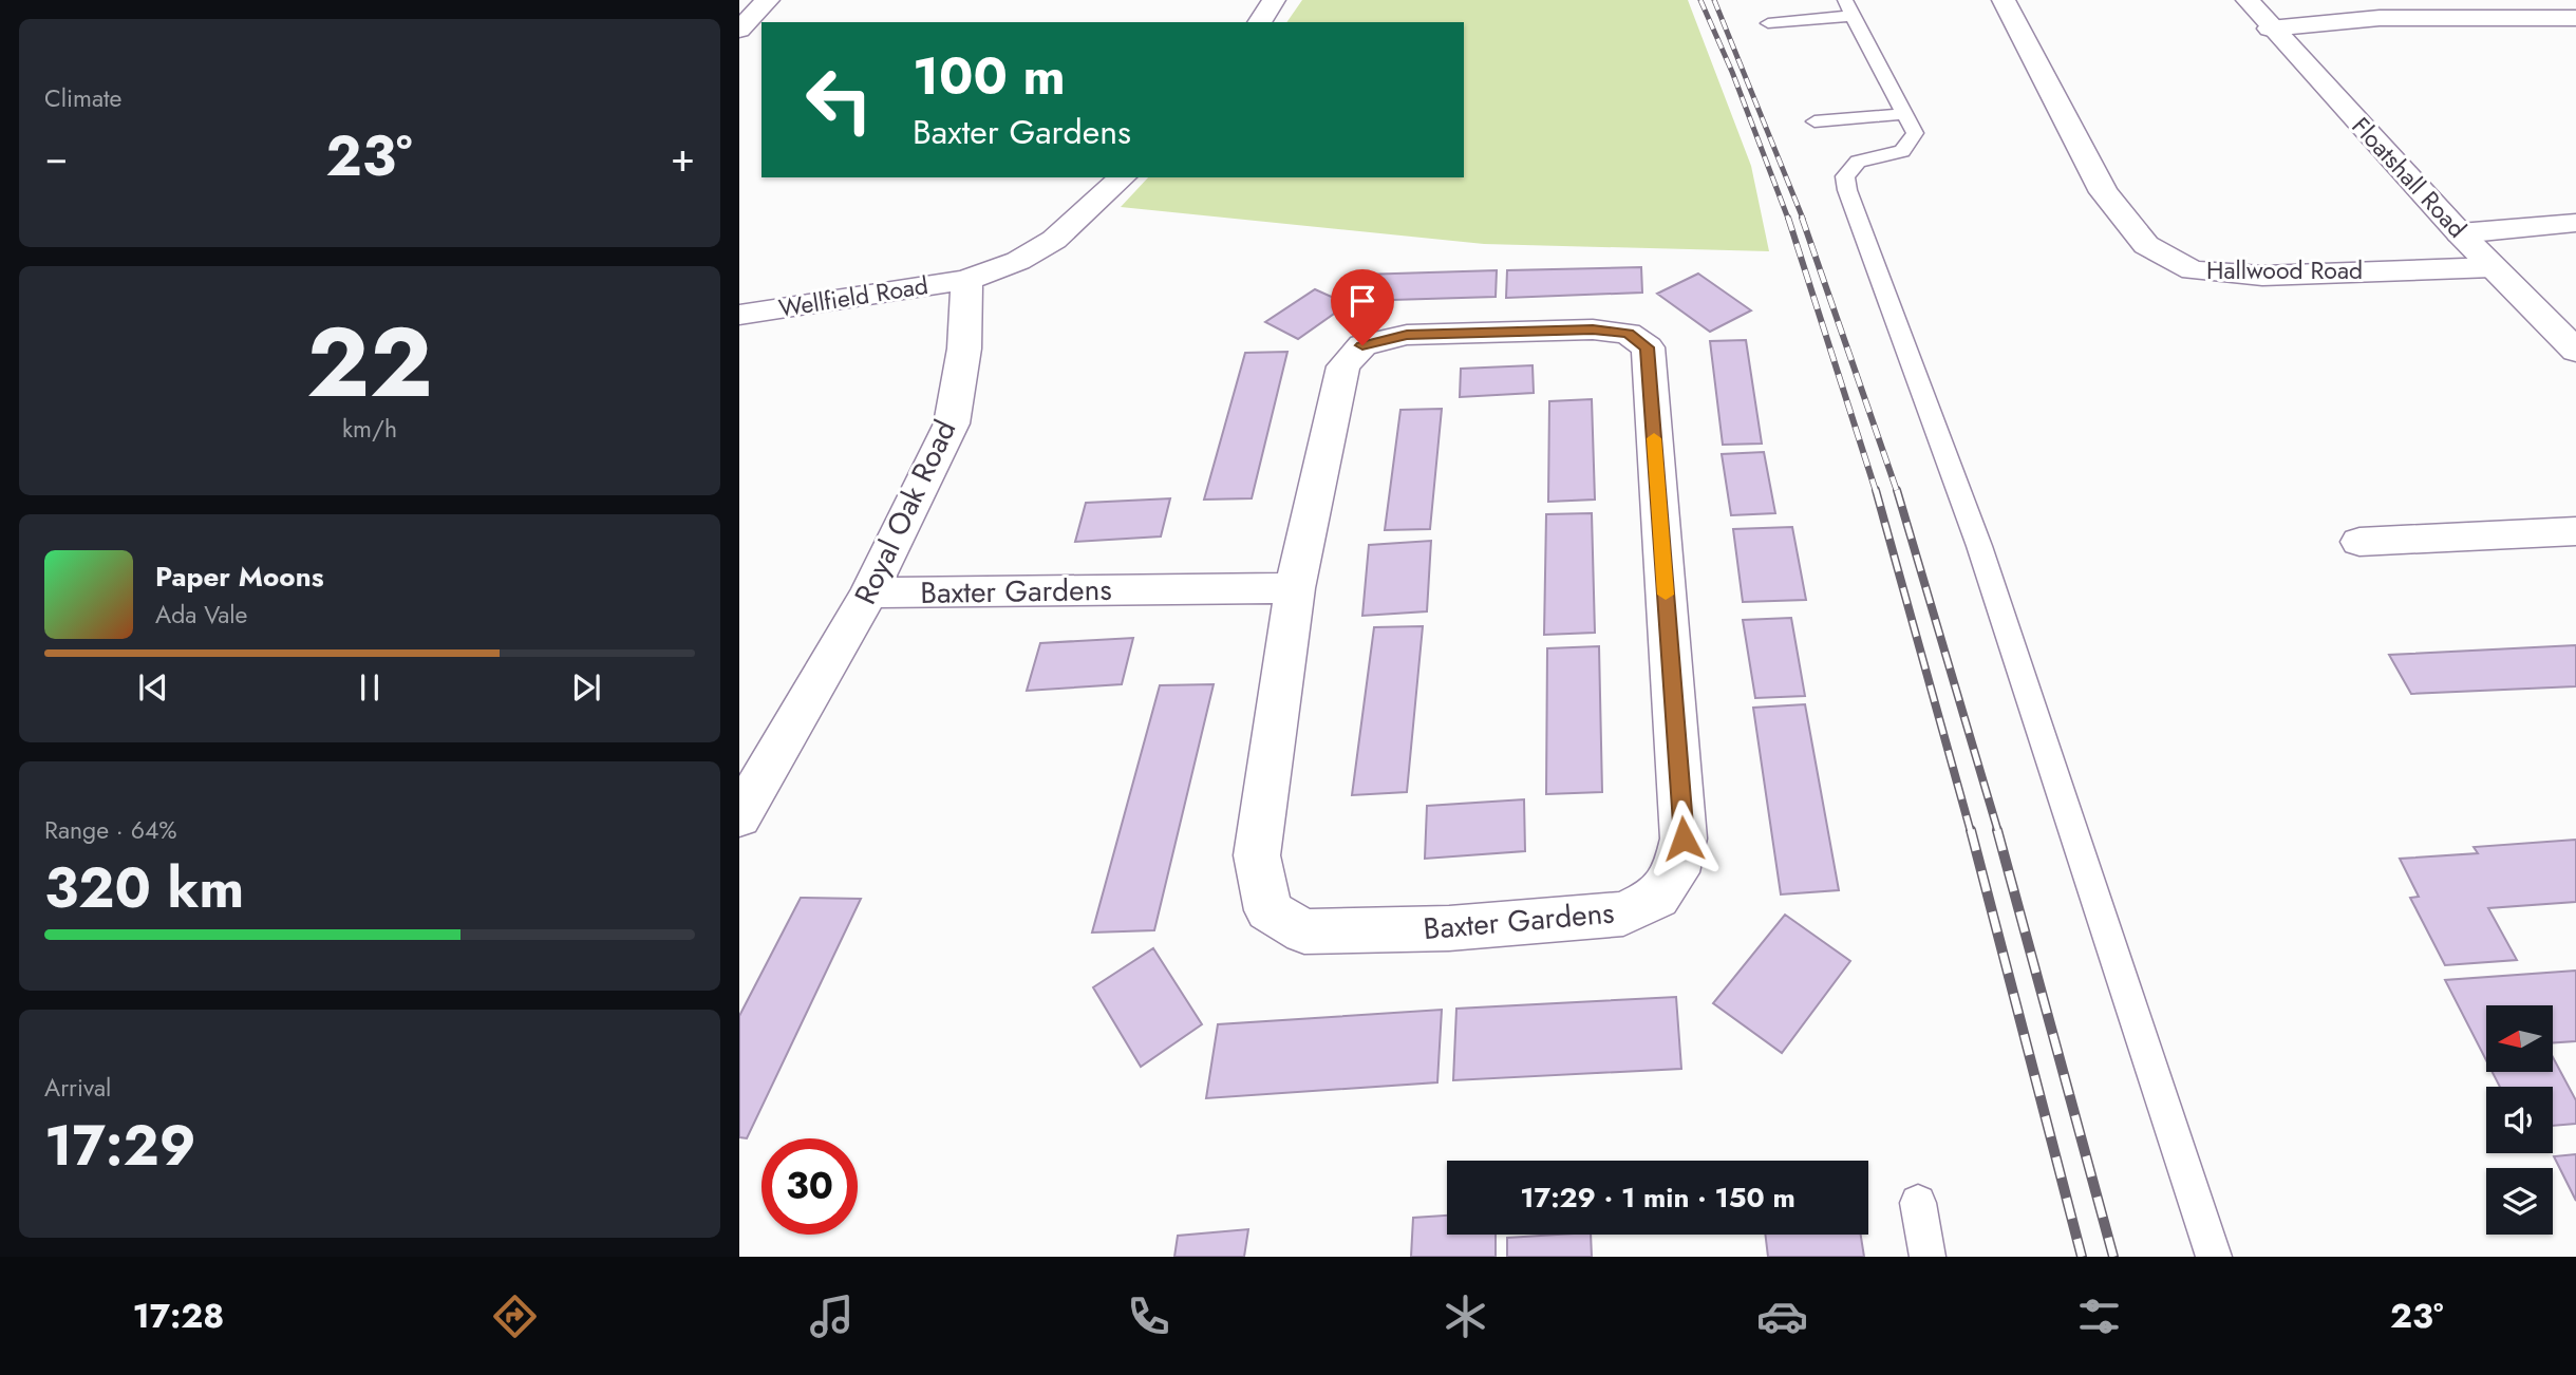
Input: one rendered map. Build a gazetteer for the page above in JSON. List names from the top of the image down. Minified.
{"streets":{"street":["Floatshall Road","Hallwood Road","Wellfield Road","Royal Oak Road","Baxter Gardens"]},"crossings":[["Floatshall Road","Hallwood Road"],["Wellfield Road","Royal Oak Road"],["Royal Oak Road","Baxter Gardens"]],"north":"left","page":{"tile":["Climate",["22","km/h"],["Range · 64%","320 km"],["Arrival","17:29"]],"turn":["100 m","Baxter Gardens"],"heat":["−","23°","+"],"song":["Paper Moons","Ada Vale"],"limit":"30","trip":"17:29 · 1 min · 150 m","tabs":["17:28","23°"]}}
